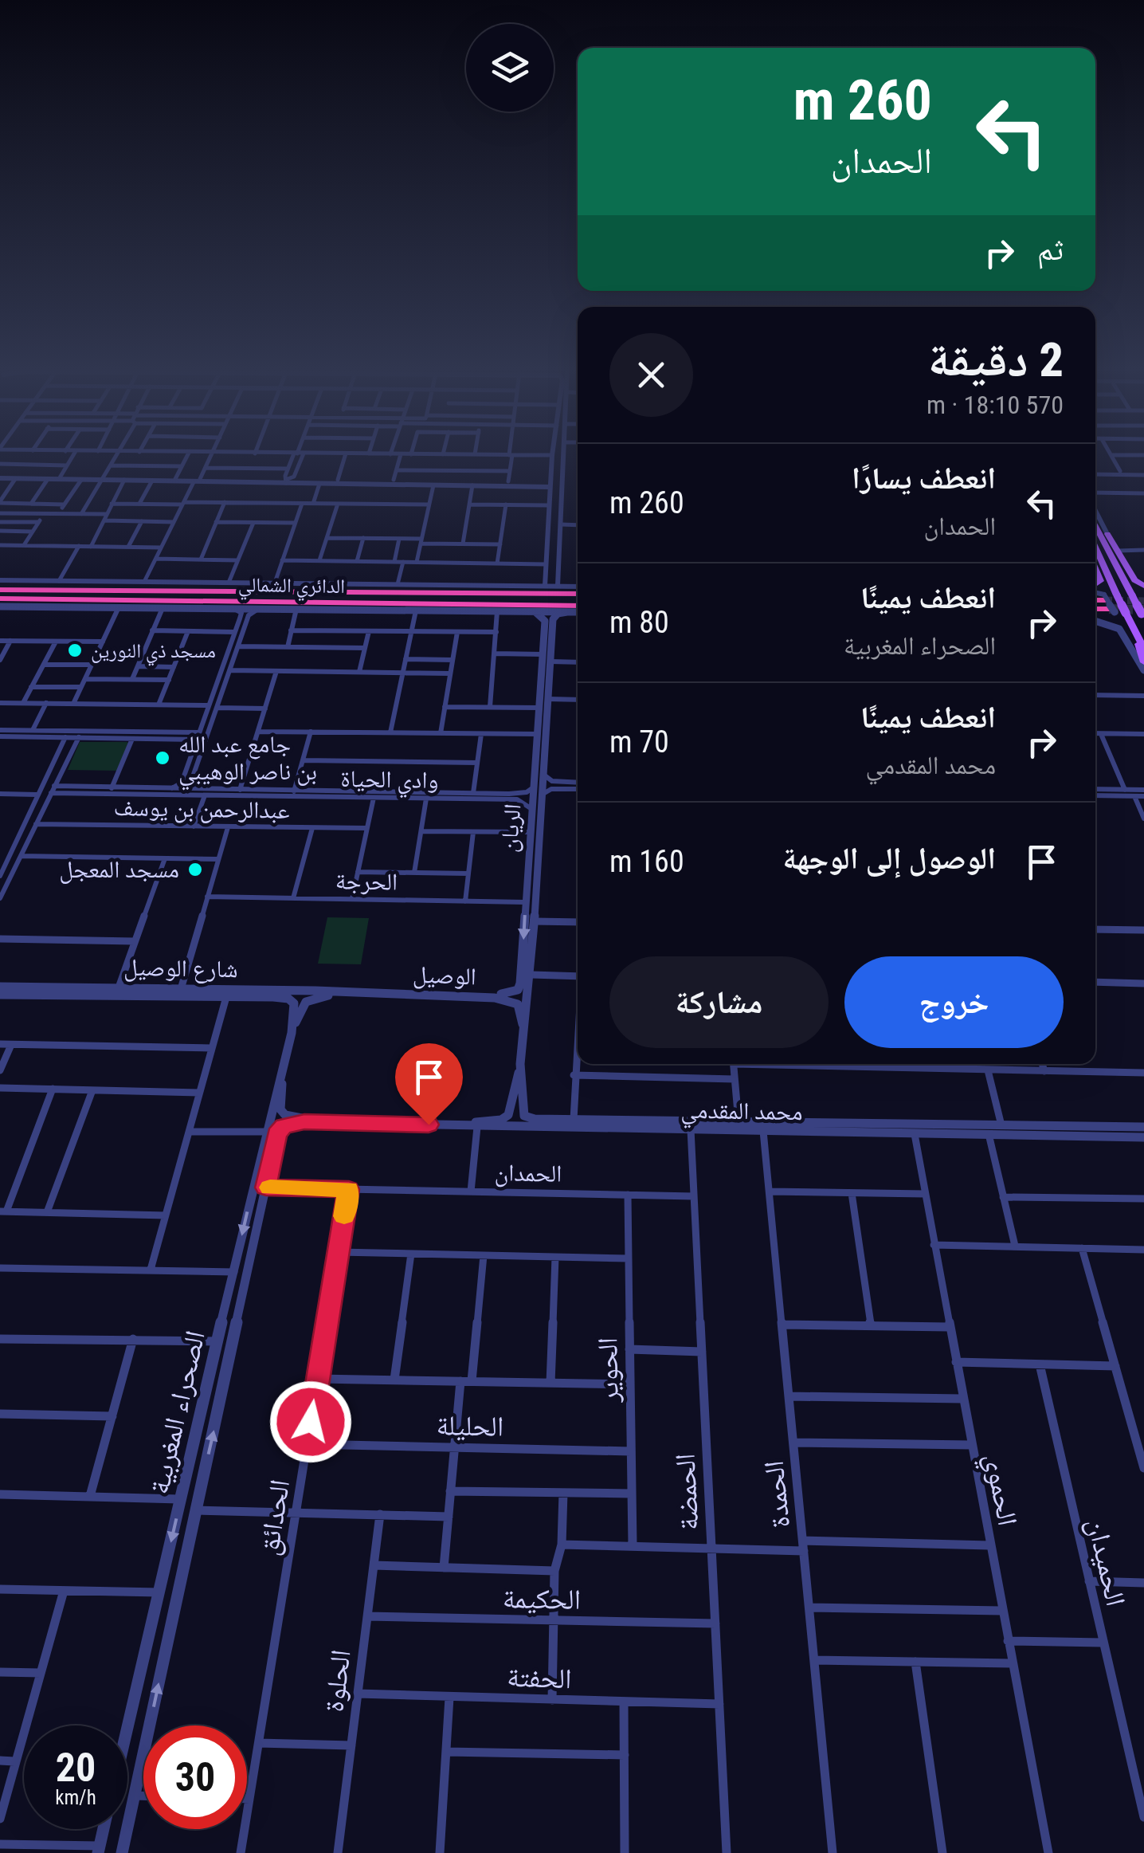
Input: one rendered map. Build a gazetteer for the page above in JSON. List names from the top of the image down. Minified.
{"streets":{"highway":["الدائري الشمالي"],"street":["وادي الحياة","عبدالرحمن بن يوسف","الريان","الحرجة","شارع الوصيل","الوصيل","محمد المقدمي","الحمدان","الحوير","الصحراء المغربية","الحليلة","الحموي","الحمضة","الحمدة","الحدائق","الحميدان","الحكيمة","الحفتة","الحلوة"]},"crossings":[["وادي الحياة","الريان"],["الريان","الحرجة"],["الريان","الوصيل"],["الريان","محمد المقدمي"],["شارع الوصيل","الوصيل"],["شارع الوصيل","الصحراء المغربية"],["محمد المقدمي","الصحراء المغربية"],["محمد المقدمي","الحموي"],["محمد المقدمي","الحمضة"],["محمد المقدمي","الحمدة"],["الحمدان","الحوير"],["الحمدان","الصحراء المغربية"],["الحمدان","الحمضة"],["الحمدان","الحدائق"],["الحوير","الحليلة"],["الحليلة","الحدائق"],["الحمضة","الحكيمة"],["الحمضة","الحفتة"],["الحكيمة","الحلوة"],["الحفتة","الحلوة"]],"places":["مسجد ذي النورين","جامع عبد الله بن ناصر الوهيبي","مسجد المعجل"],"page":{"turn":["260 m","الحمدان"],"then":"ثم","heading":["2 دقيقة","570 m · 18:10"],"list":[{"name":"انعطف يسارًا","note":"الحمدان","value":"260 m"},{"name":"انعطف يمينًا","note":"الصحراء المغربية","value":"80 m"},{"name":"انعطف يمينًا","note":"محمد المقدمي","value":"70 m"},{"name":"الوصول إلى الوجهة","value":"160 m"}],"buttons":["خروج","مشاركة"],"speed":"20 km/h","limit":"30"}}
